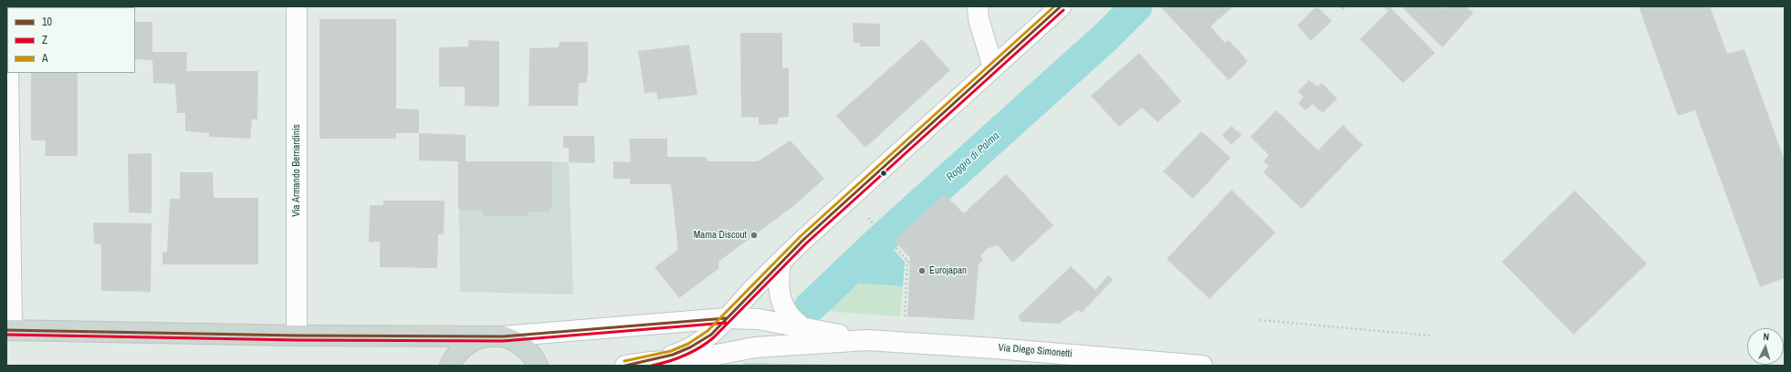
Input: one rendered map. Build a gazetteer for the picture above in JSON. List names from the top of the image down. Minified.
{"streets":{"street":["Via Armando Bernardinis","Via Diego Simonetti"]},"water":["Roggia di Palma"],"places":["Mama Discout","Eurojapan"],"lines":["transit line 10","transit line A","transit line Z"],"legend":["10","Z","A"],"north":"top"}
